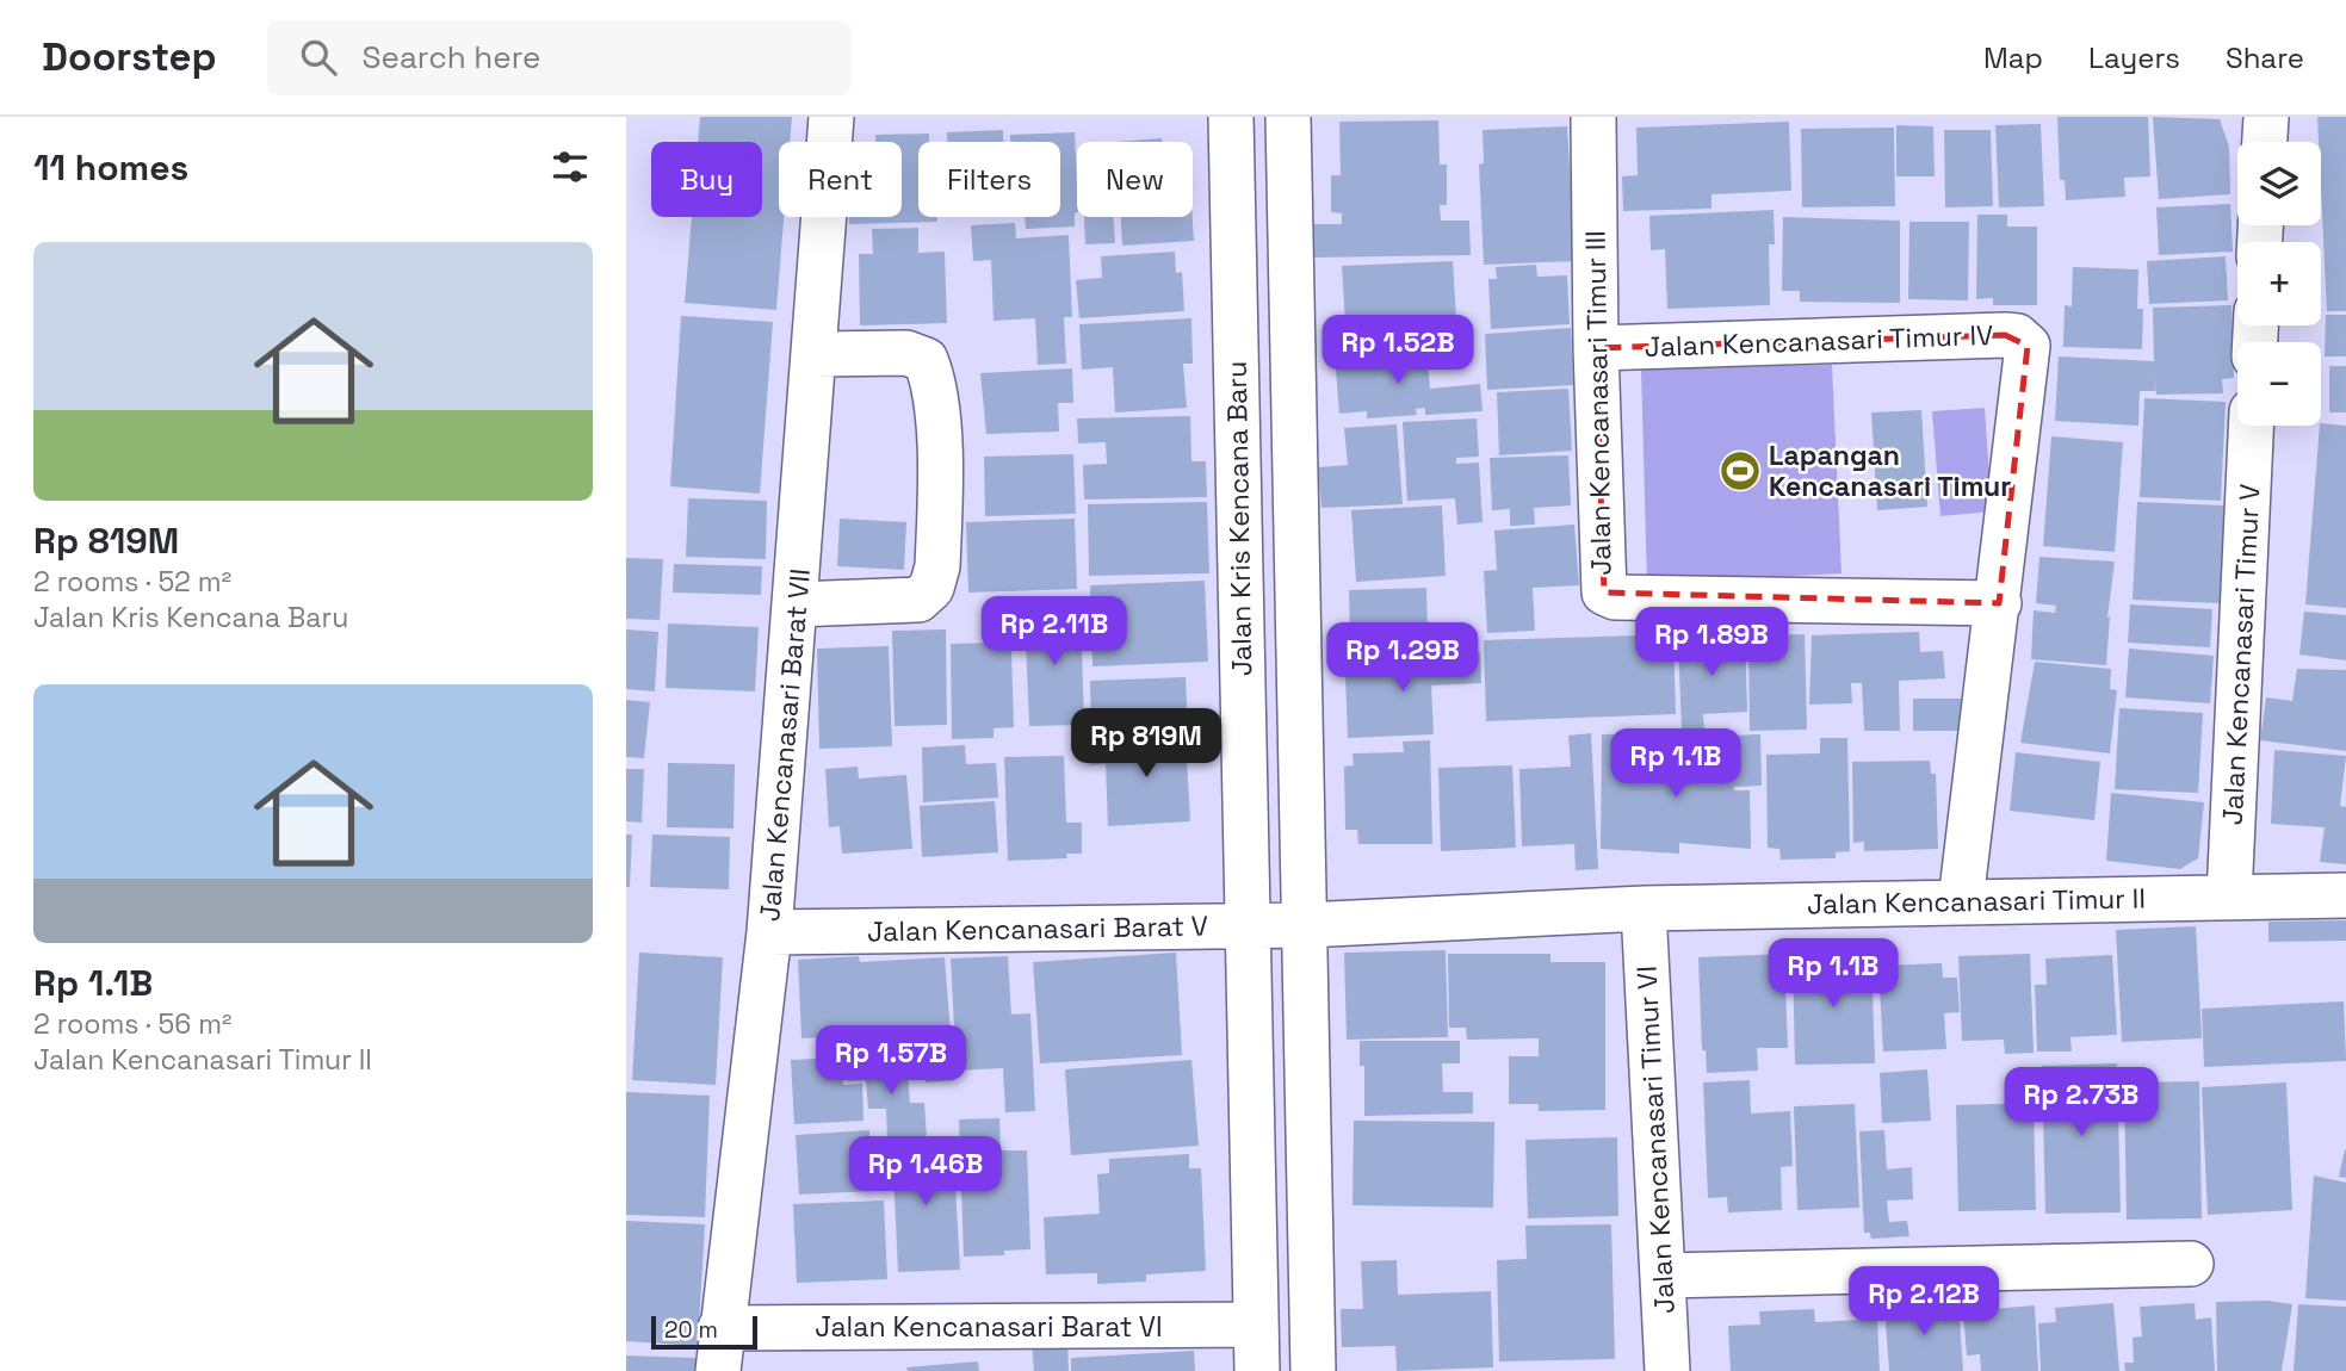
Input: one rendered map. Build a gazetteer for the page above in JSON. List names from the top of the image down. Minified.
{"streets":{"street":["Jalan Kencanasari Timur IV","Jalan Kencanasari Timur III","Jalan Kris Kencana Baru","Jalan Kencanasari Timur V","Jalan Kencanasari Barat VII","Jalan Kencanasari Timur II","Jalan Kencanasari Barat V","Jalan Kencanasari Timur VI","Jalan Kencanasari Barat VI"]},"crossings":[["Jalan Kencanasari Timur IV","Jalan Kencanasari Timur III"],["Jalan Kencanasari Timur IV","Jalan Kencanasari Timur II"],["Jalan Kris Kencana Baru","Jalan Kencanasari Timur II"],["Jalan Kris Kencana Baru","Jalan Kencanasari Barat V"],["Jalan Kris Kencana Baru","Jalan Kencanasari Barat VI"],["Jalan Kencanasari Timur V","Jalan Kencanasari Timur II"],["Jalan Kencanasari Barat VII","Jalan Kencanasari Barat V"],["Jalan Kencanasari Barat VII","Jalan Kencanasari Barat VI"],["Jalan Kencanasari Timur II","Jalan Kencanasari Barat V"],["Jalan Kencanasari Timur II","Jalan Kencanasari Timur VI"]],"places":{"sports":["Lapangan Kencanasari Timur"]},"scale_bar":"20 m","page":{"header":"Doorstep","search":"Search here","nav":["Map","Layers","Share"],"heading":"11 homes","map_buttons":["+","−"],"chip":["Buy","Rent","Filters","New"],"list":[{"name":"Rp 819M","note":"2 rooms · 52 m² · Jalan Kris Kencana Baru"},{"name":"Rp 1.1B","note":"2 rooms · 56 m² · Jalan Kencanasari Timur II"}],"price":["Rp 1.52B","Rp 2.11B","Rp 1.89B","Rp 1.29B","Rp 819M","Rp 1.1B","Rp 1.1B","Rp 1.57B","Rp 2.73B","Rp 1.46B","Rp 2.12B"],"scale":"20 m"}}
